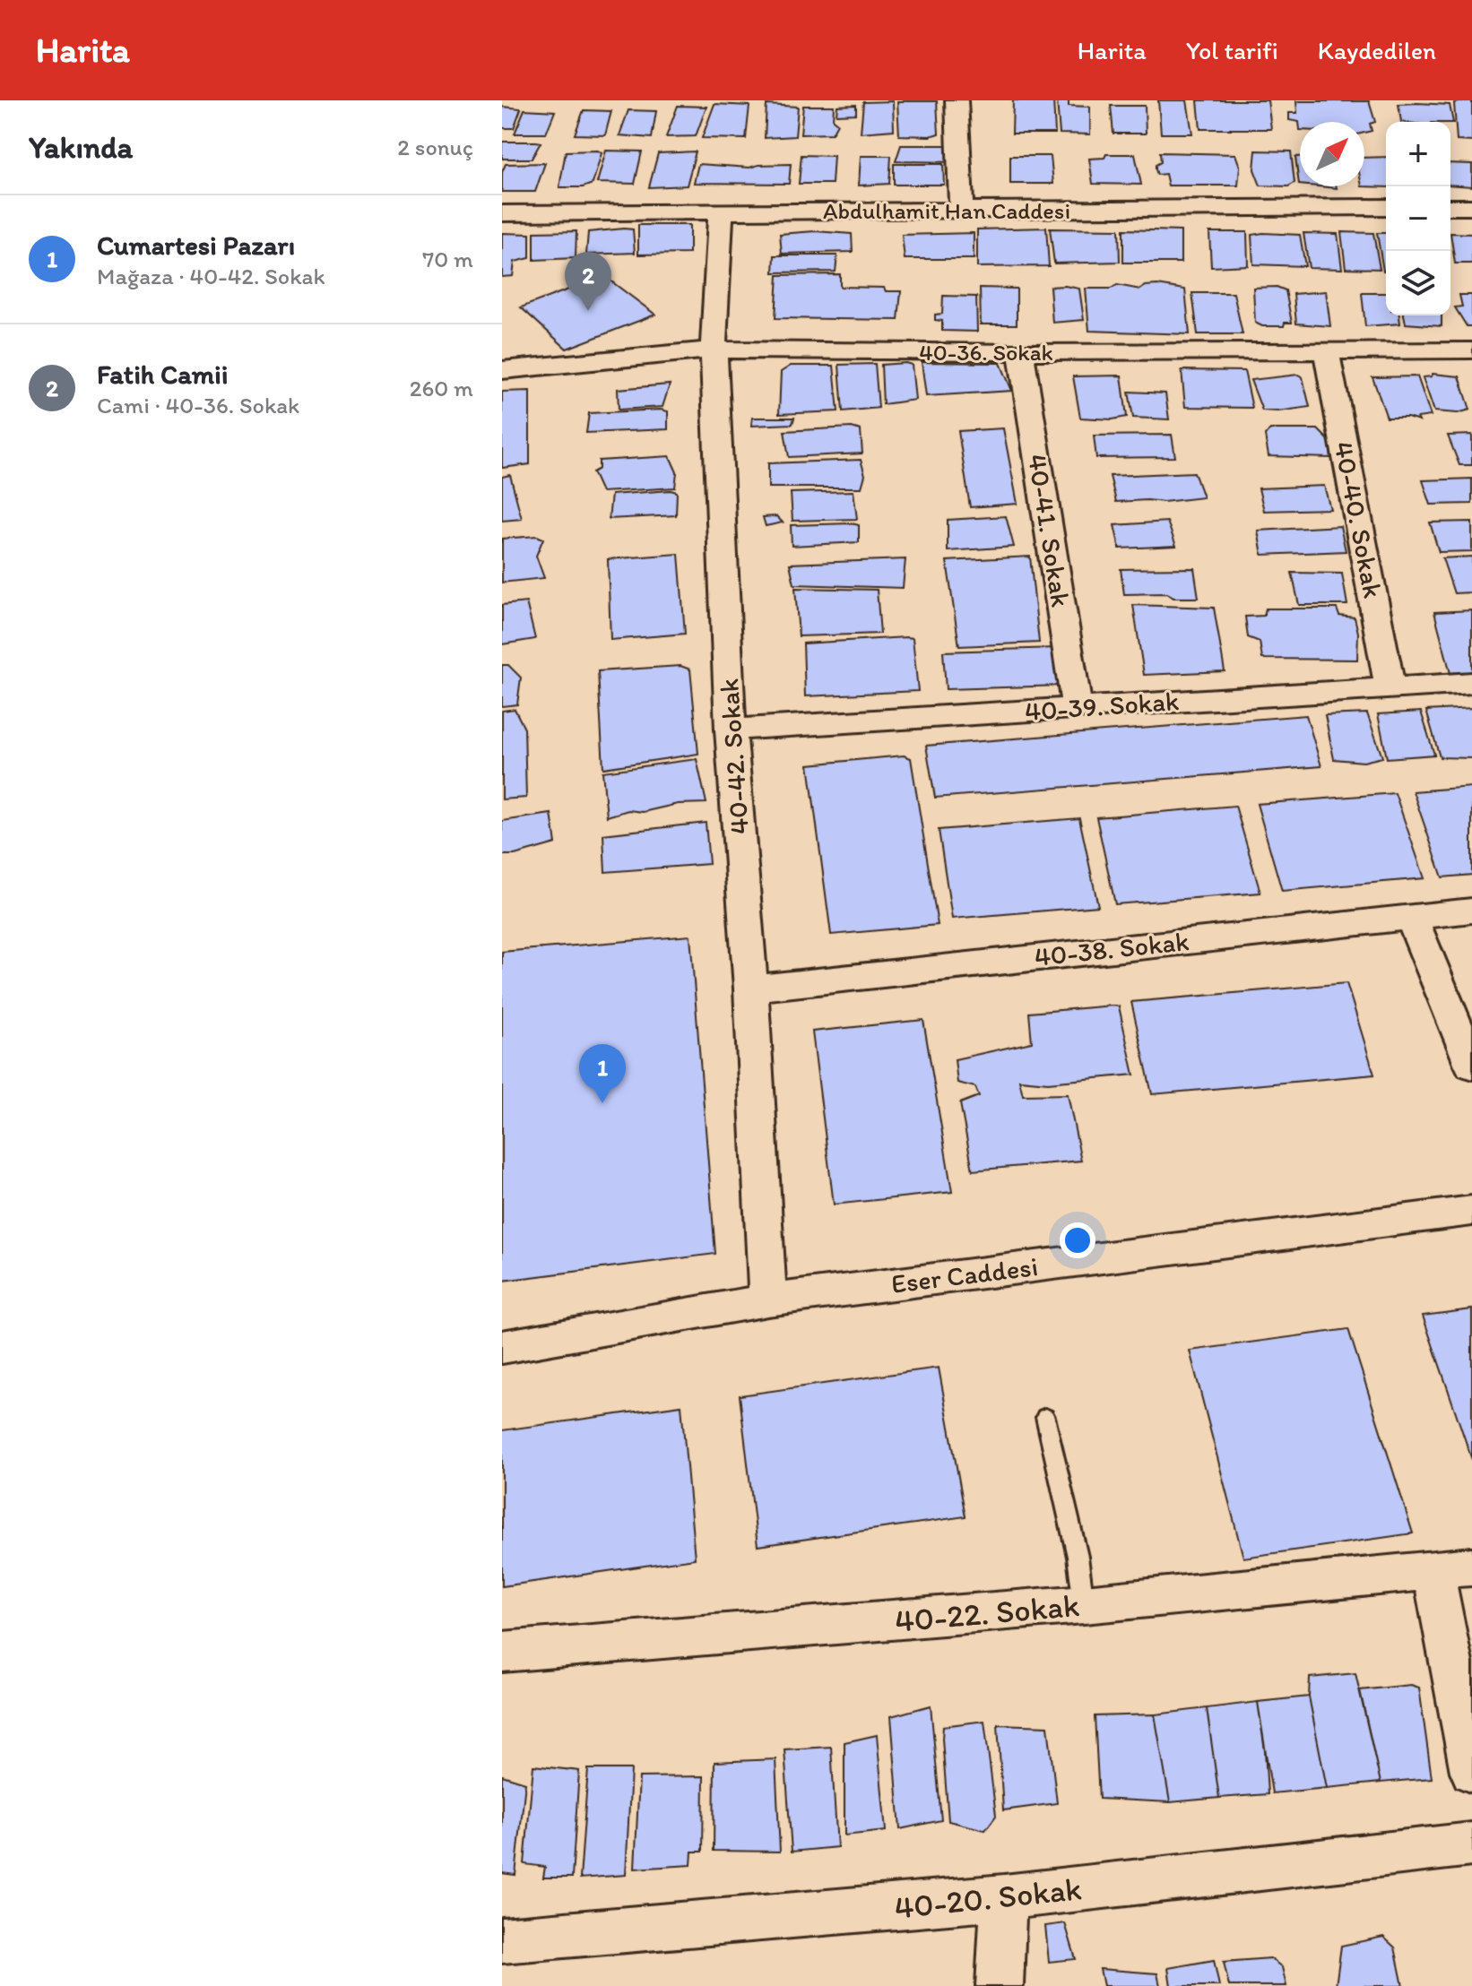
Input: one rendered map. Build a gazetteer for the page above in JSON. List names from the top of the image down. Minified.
{"streets":{"street":["Abdulhamit Han Caddesi","40-36. Sokak","40-40. Sokak","40-41. Sokak","40-39. Sokak","40-42. Sokak","40-38. Sokak","Eser Caddesi","40-22. Sokak","40-20. Sokak"]},"crossings":[["Abdulhamit Han Caddesi","40-42. Sokak"],["40-36. Sokak","40-40. Sokak"],["40-36. Sokak","40-41. Sokak"],["40-36. Sokak","40-42. Sokak"],["40-40. Sokak","40-39. Sokak"],["40-41. Sokak","40-39. Sokak"],["40-39. Sokak","40-42. Sokak"],["40-42. Sokak","40-38. Sokak"],["40-42. Sokak","Eser Caddesi"]],"north":"top right","page":{"header":"Harita","nav":["Harita","Yol tarifi","Kaydedilen"],"heading":["Yakında","2 sonuç"],"map_buttons":["+","−"],"list":[{"mark":"1","name":"Cumartesi Pazarı","note":"Mağaza · 40-42. Sokak","value":"70 m"},{"mark":"2","name":"Fatih Camii","note":"Cami · 40-36. Sokak","value":"260 m"}],"pins":["2","1"]}}
